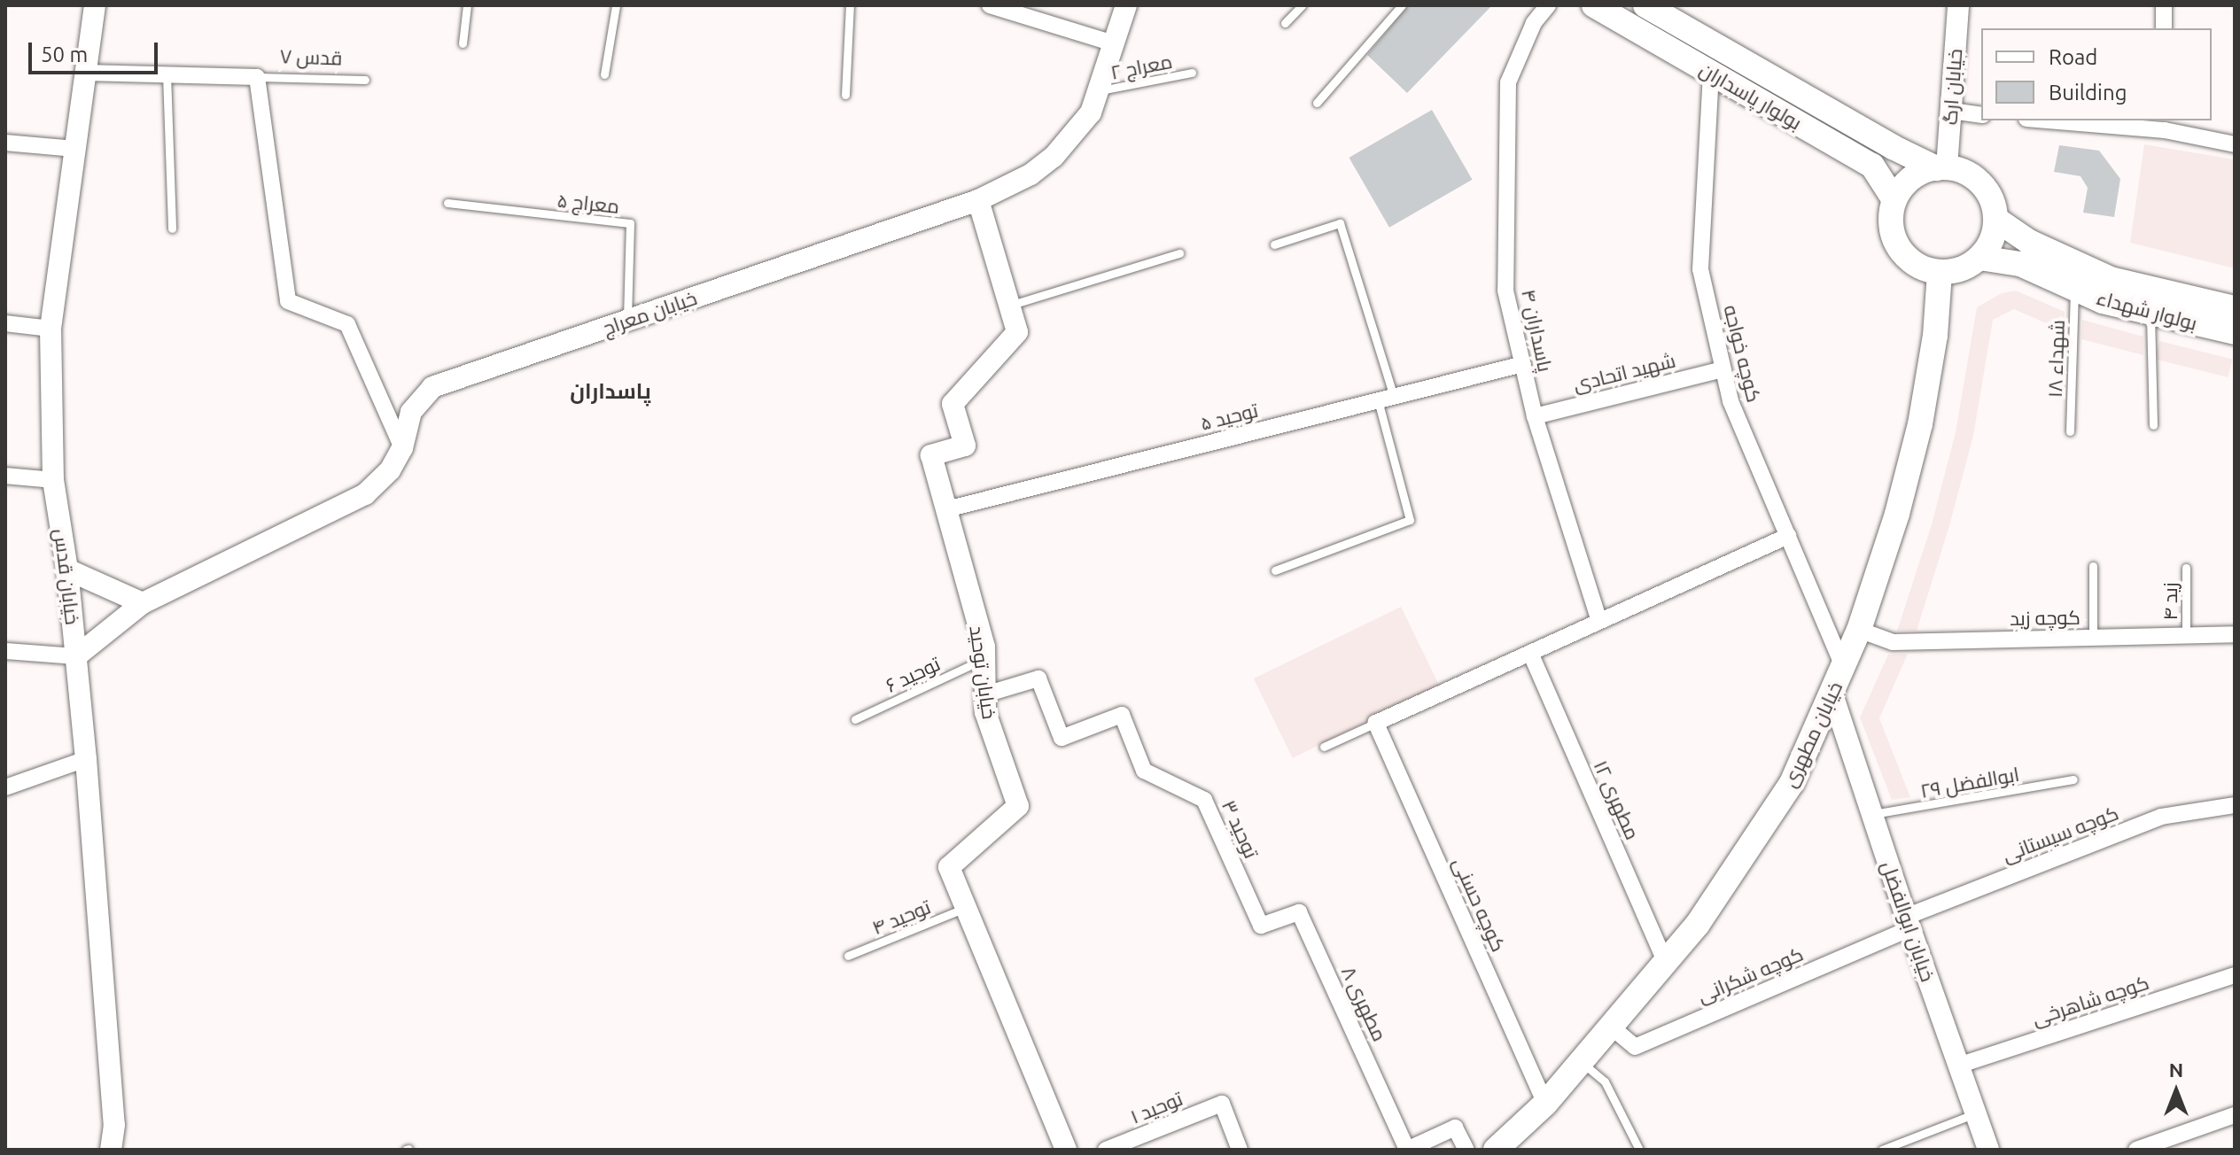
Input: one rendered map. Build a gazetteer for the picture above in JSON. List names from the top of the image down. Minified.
{"streets":{"main road":["بولوار پاسداران","بولوار شهداء","خیابان مطهری"],"street":["قدس ۷","خیابان ارگ","خیابان معراج","پاسداران ۴","کوچه خواجه","شهید اتحادی","توحید ۵","خیابان قدس","کوچه زید","خیابان توحید","مطهری ۱۲","توحید ۳","کوچه سیستانی","کوچه حسنی","خیابان ابوالفضل","کوچه شکرانی","کوچه شاهرخی","مطهری ۸","توحید ۱"],"lane":["معراج ۲","معراج ۵","شهداء ۱۸","زید ۴","توحید ۶","ابوالفضل ۲۹","توحید ۴"]},"crossings":[["قدس ۷","خیابان قدس"],["معراج ۲","خیابان معراج"],["خیابان ارگ","بولوار پاسداران"],["خیابان ارگ","بولوار شهداء"],["خیابان ارگ","خیابان مطهری"],["بولوار پاسداران","بولوار شهداء"],["بولوار پاسداران","کوچه خواجه"],["بولوار پاسداران","خیابان مطهری"],["معراج ۵","خیابان معراج"],["بولوار شهداء","شهداء ۱۸"],["بولوار شهداء","خیابان مطهری"],["خیابان معراج","خیابان قدس"],["خیابان معراج","خیابان توحید"],["پاسداران ۴","شهید اتحادی"],["پاسداران ۴","توحید ۵"],["کوچه خواجه","شهید اتحادی"],["کوچه خواجه","خیابان مطهری"],["توحید ۵","خیابان توحید"],["زید ۴","کوچه زید"],["کوچه زید","خیابان مطهری"],["خیابان توحید","توحید ۶"],["خیابان توحید","توحید ۳"],["خیابان توحید","توحید ۴"],["خیابان مطهری","مطهری ۱۲"],["خیابان مطهری","کوچه حسنی"],["خیابان مطهری","خیابان ابوالفضل"],["خیابان مطهری","کوچه شکرانی"],["ابوالفضل ۲۹","خیابان ابوالفضل"],["توحید ۳","مطهری ۸"],["کوچه سیستانی","خیابان ابوالفضل"],["کوچه سیستانی","کوچه شکرانی"],["خیابان ابوالفضل","کوچه شکرانی"],["خیابان ابوالفضل","کوچه شاهرخی"]],"districts":["پاسداران"],"legend":["Road","Building"],"scale_bar":"50 m","north":"top"}
